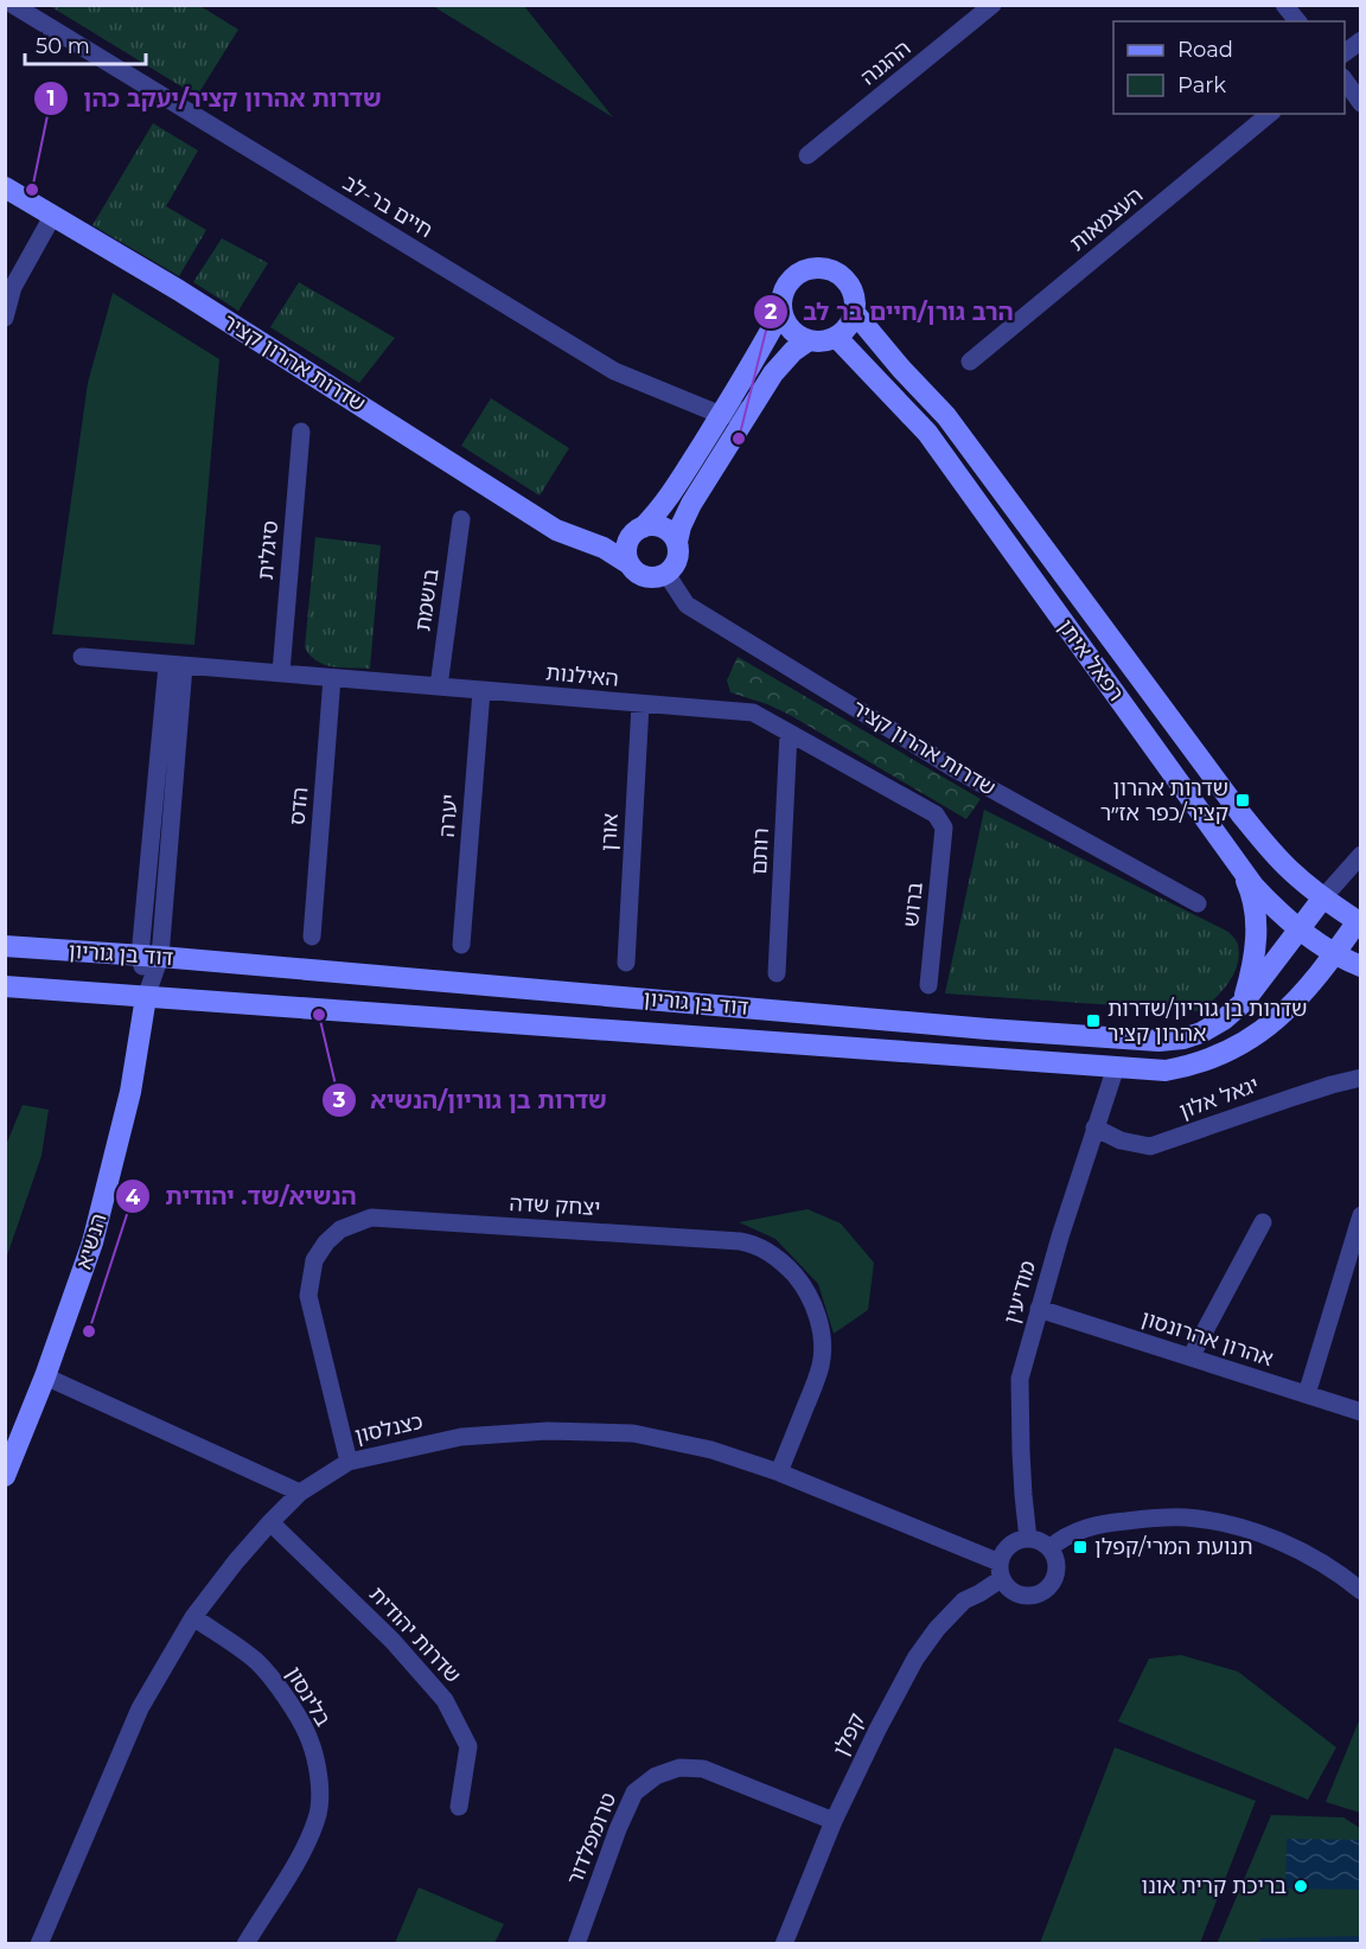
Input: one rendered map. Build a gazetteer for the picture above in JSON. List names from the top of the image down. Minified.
{"streets":{"main road":["שדרות אהרון קציר","רפאל איתן","דוד בן גוריון","הנשיא"],"street":["ההגנה","חיים בר-לב","העצמאות","סיגלית","בושמת","האילנות","הדס","יערה","אורן","רותם","ברוש","יגאל אלון","יצחק שדה","מודיעין","אהרון אהרונסון","כצנלסון","שדרות יהודית","בלינסון","קפלן","טרומפלדור"]},"crossings":[["סיגלית","האילנות"],["בושמת","האילנות"],["רפאל איתן","דוד בן גוריון"],["האילנות","הדס"],["האילנות","יערה"],["האילנות","אורן"],["האילנות","רותם"],["האילנות","ברוש"],["דוד בן גוריון","הנשיא"],["דוד בן גוריון","מודיעין"],["יגאל אלון","מודיעין"],["יצחק שדה","כצנלסון"],["מודיעין","אהרון אהרונסון"],["מודיעין","כצנלסון"],["מודיעין","קפלן"],["כצנלסון","שדרות יהודית"],["כצנלסון","בלינסון"],["כצנלסון","קפלן"],["קפלן","טרומפלדור"]],"places":{"other":["שדרות אהרון קציר/יעקב כהן","הרב גורן/חיים בר לב","שדרות בן גוריון/הנשיא","הנשיא/שד. יהודית","בריכת קרית אונו"],"transit":["שדרות אהרון קציר/כפר אז״ר","שדרות בן גוריון/שדרות אהרון קציר","תנועת המרי/קפלן"]},"legend":["Road","Park"],"scale_bar":"50 m"}
